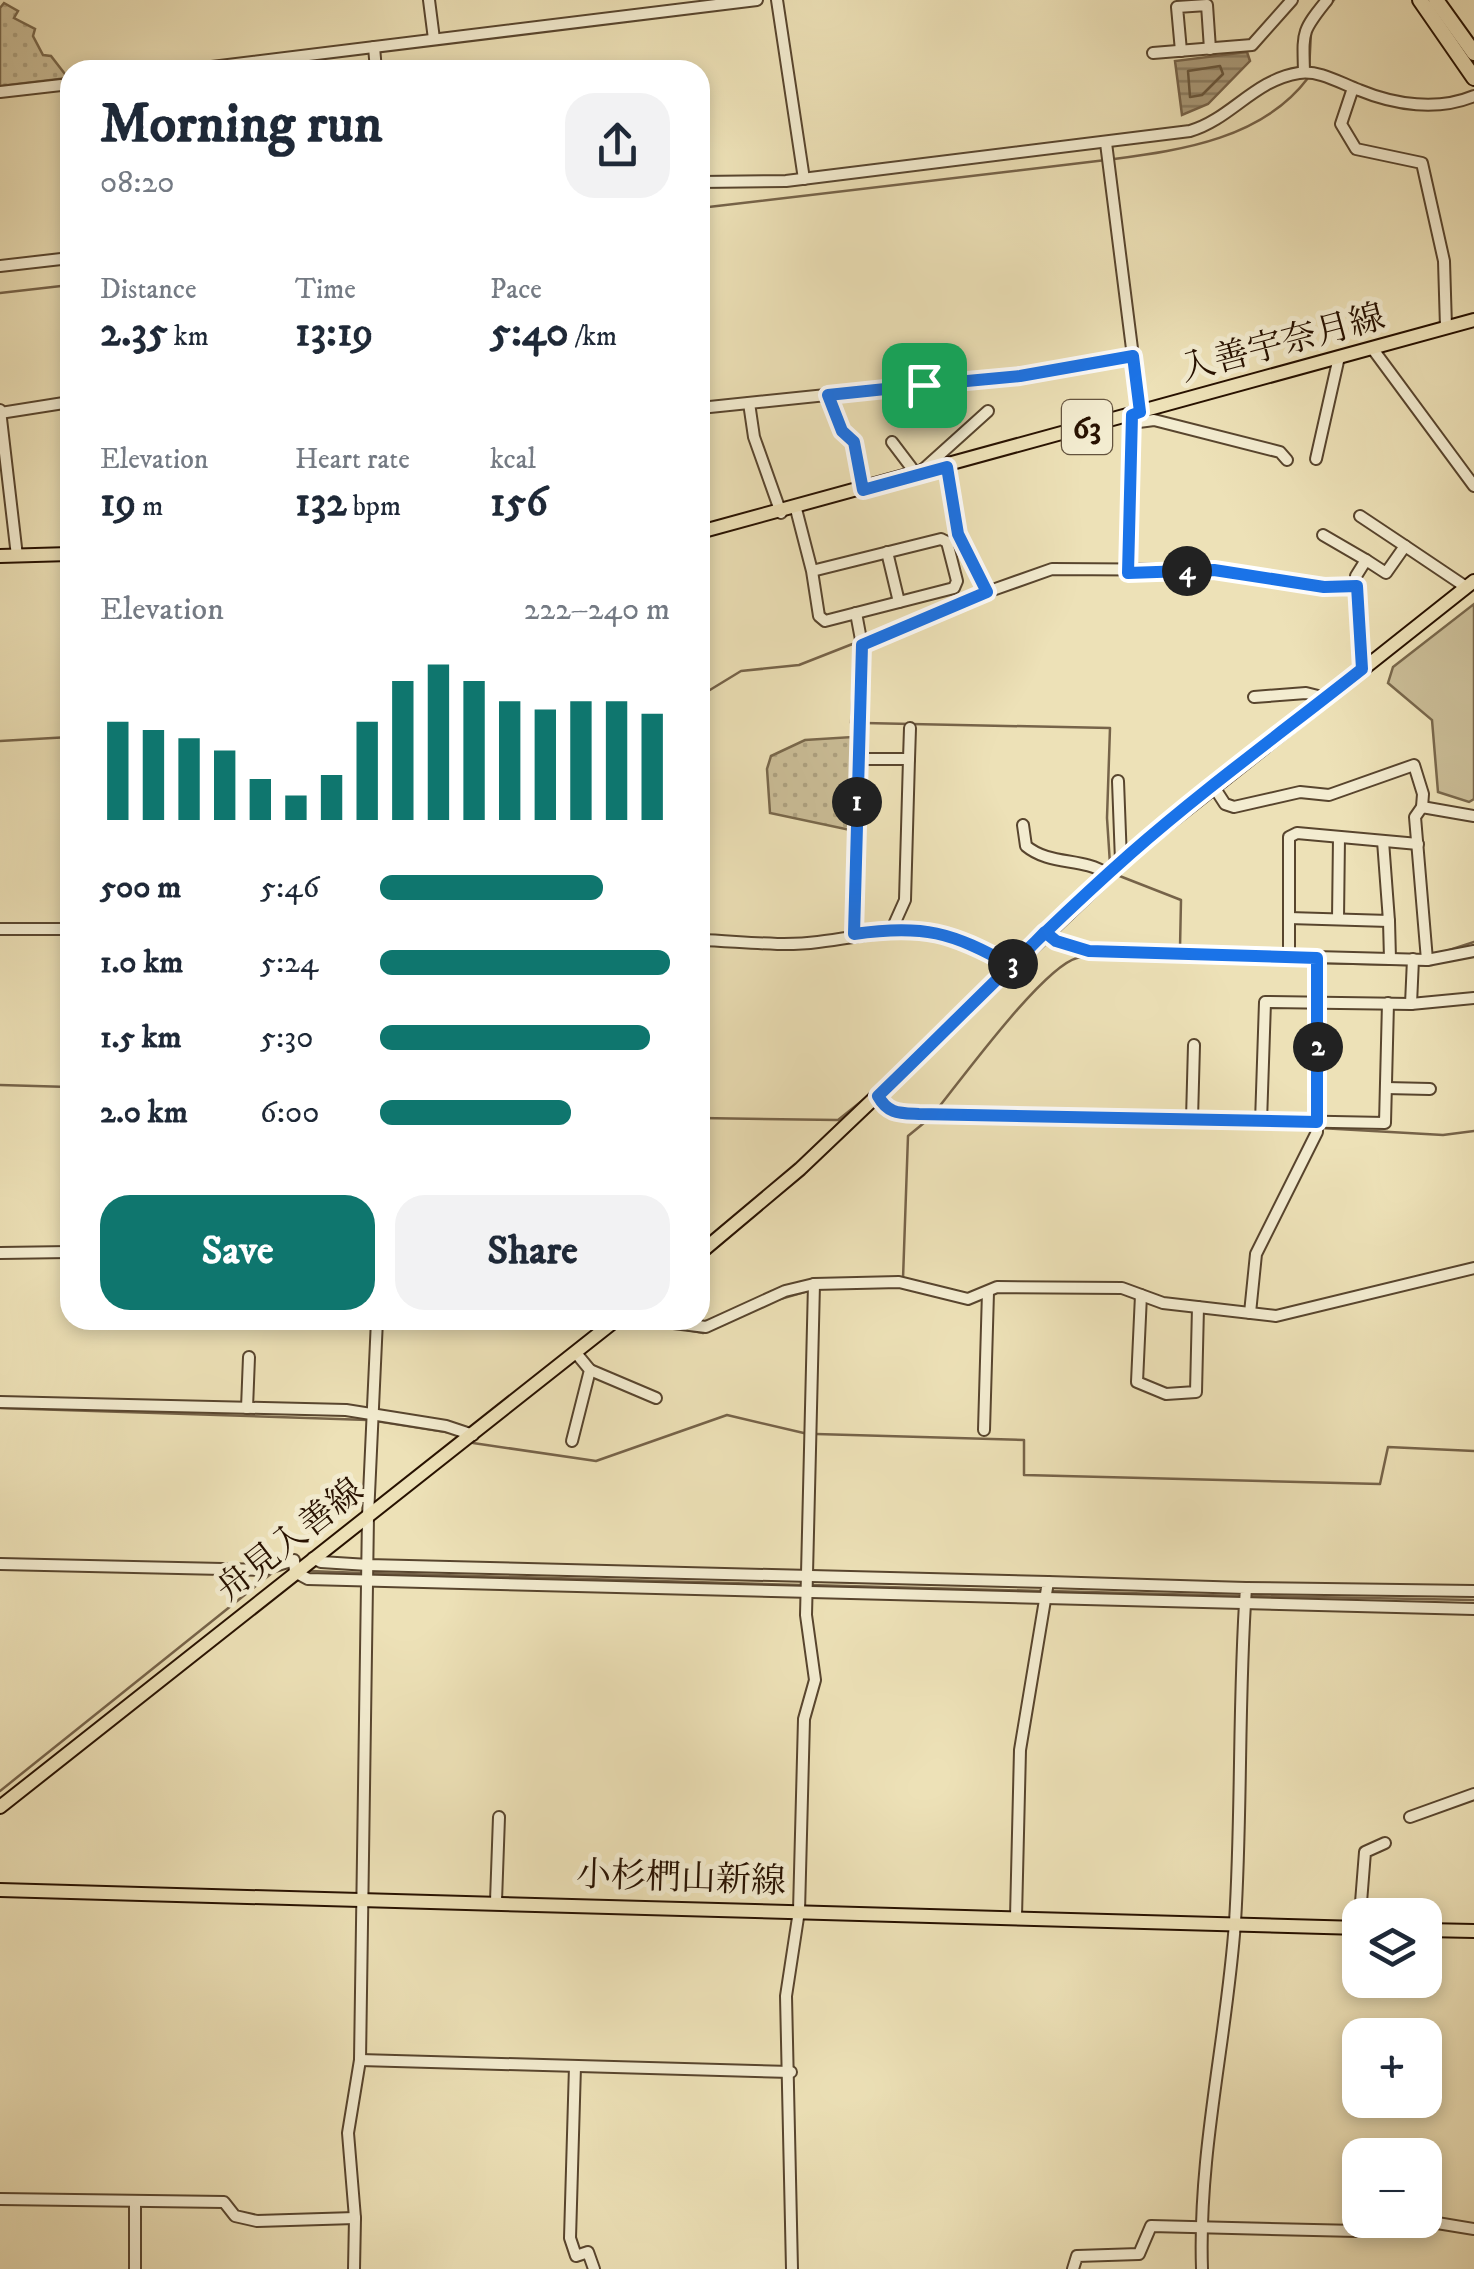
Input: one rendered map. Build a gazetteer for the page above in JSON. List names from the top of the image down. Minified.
{"streets":{"main road":["入善宇奈月線","63","舟見入善線","小杉椚山新線"]},"page":{"heading":["Morning run","08:20"],"stats":[["Distance","2.35 km"],["Time","13:19"],["Pace","5:40 /km"],["Elevation","19 m"],["Heart rate","132 bpm"],["kcal","156"]],"pins":["4","1","3","2"],"chart":["Elevation","222–240 m"],"list":[{"name":"500 m","note":"5:46"},{"name":"1.0 km","note":"5:24"},{"name":"1.5 km","note":"5:30"},{"name":"2.0 km","note":"6:00"}],"buttons":["Save","Share"],"map_buttons":["+","−"]}}
